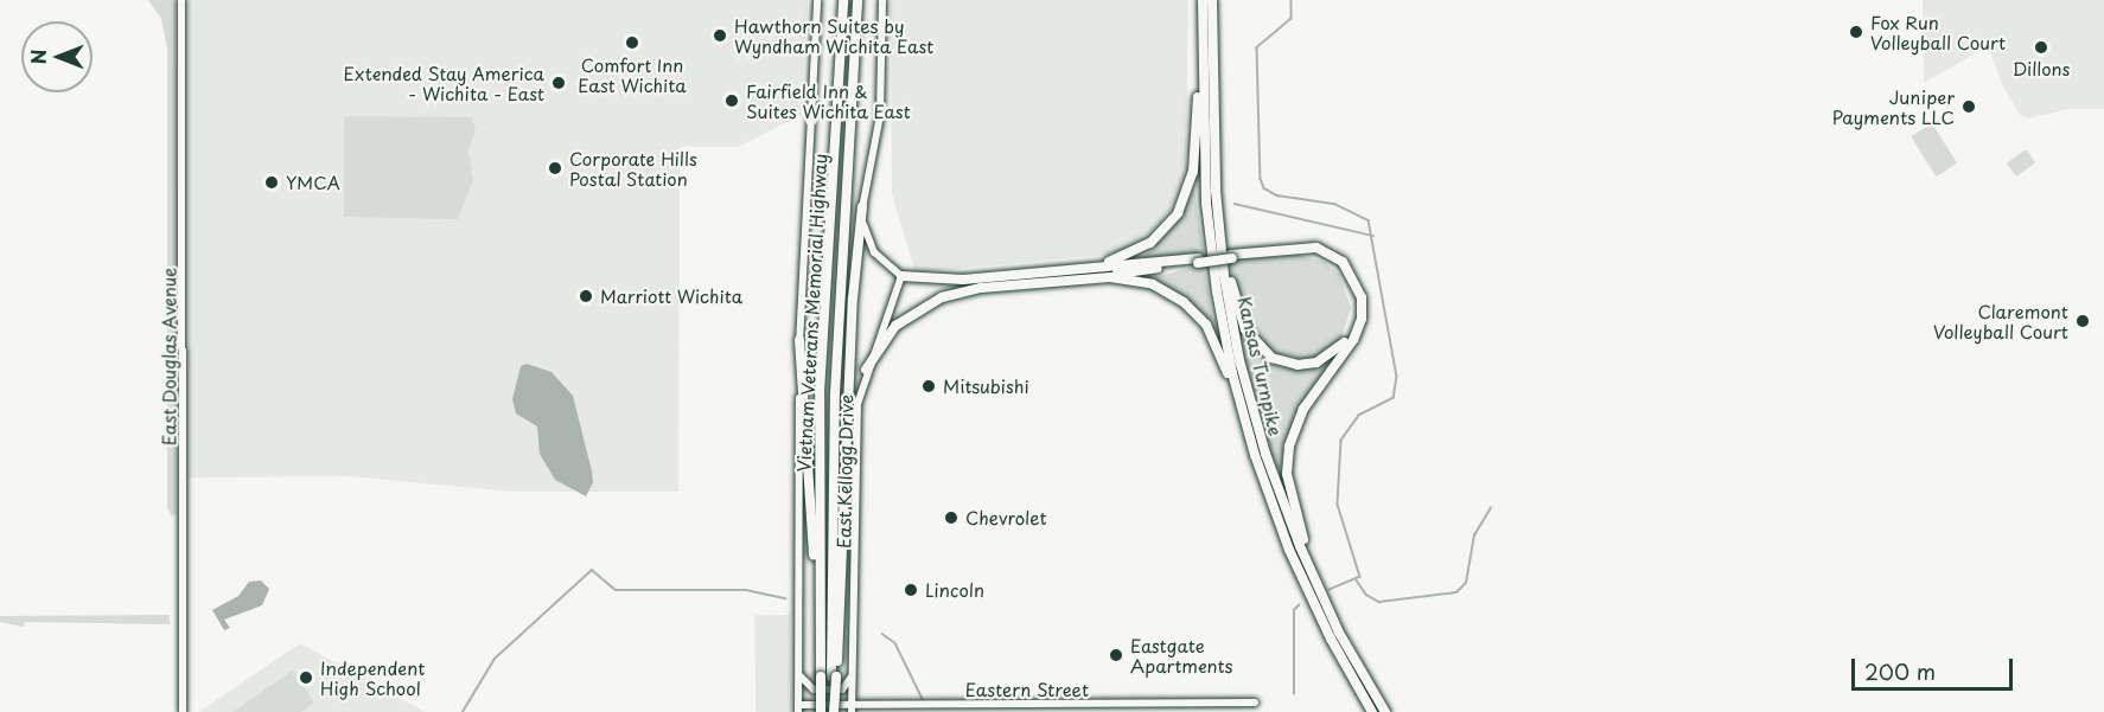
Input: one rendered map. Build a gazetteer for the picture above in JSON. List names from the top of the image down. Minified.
{"streets":{"highway":["Vietnam Veterans Memorial Highway","Kansas Turnpike"],"main road":["East Douglas Avenue","East Kellogg Drive","Eastern Street"]},"crossings":[["East Kellogg Drive","Eastern Street"]],"places":["Fox Run Volleyball Court","Hawthorn Suites by Wyndham Wichita East","Comfort Inn East Wichita","Dillons","Extended Stay America - Wichita - East","Fairfield Inn & Suites Wichita East","Juniper Payments LLC","Corporate Hills Postal Station","YMCA","Marriott Wichita","Claremont Volleyball Court","Mitsubishi","Chevrolet","Lincoln","Eastgate Apartments","Independent High School"],"scale_bar":"200 m","north":"left"}
